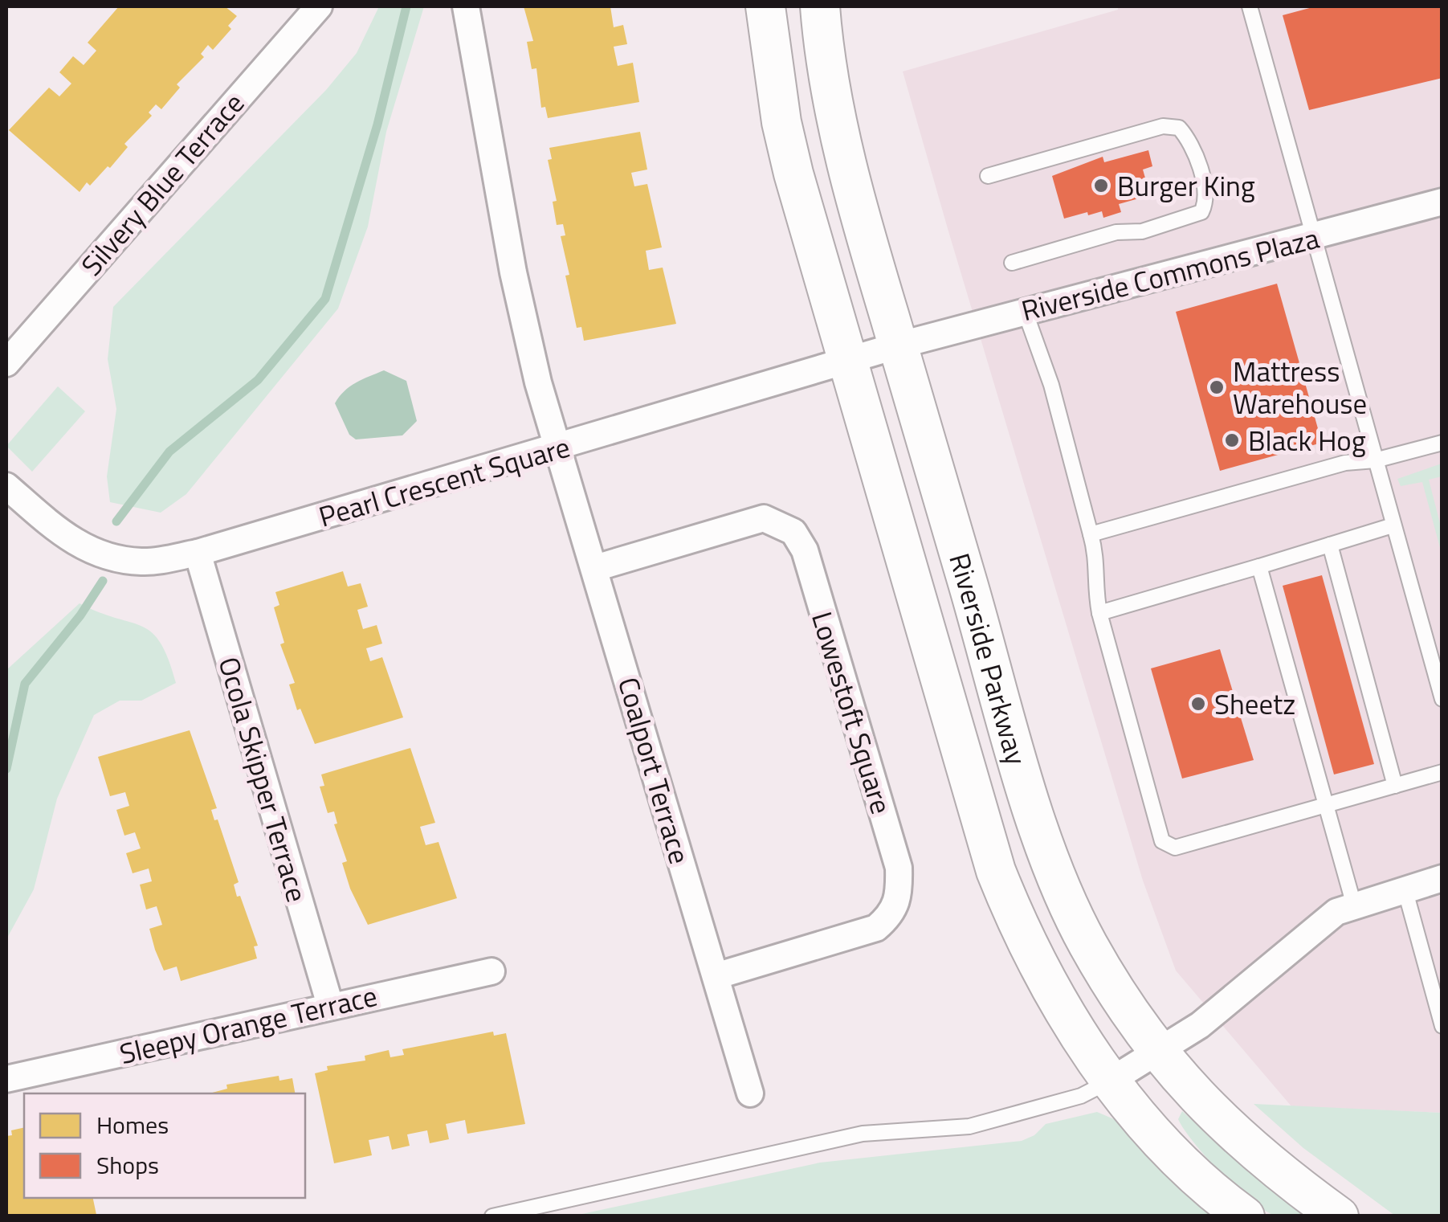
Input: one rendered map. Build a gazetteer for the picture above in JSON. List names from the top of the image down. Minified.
{"streets":{"main road":["Riverside Parkway"],"street":["Silvery Blue Terrace","Riverside Commons Plaza","Pearl Crescent Square","Lowestoft Square","Coalport Terrace","Ocola Skipper Terrace","Sleepy Orange Terrace"]},"crossings":[["Riverside Commons Plaza","Pearl Crescent Square"],["Riverside Commons Plaza","Riverside Parkway"],["Pearl Crescent Square","Riverside Parkway"],["Pearl Crescent Square","Coalport Terrace"],["Pearl Crescent Square","Ocola Skipper Terrace"],["Lowestoft Square","Coalport Terrace"],["Ocola Skipper Terrace","Sleepy Orange Terrace"]],"places":["Burger King","Mattress Warehouse","Black Hog","Sheetz"],"legend":["Homes","Shops"]}
